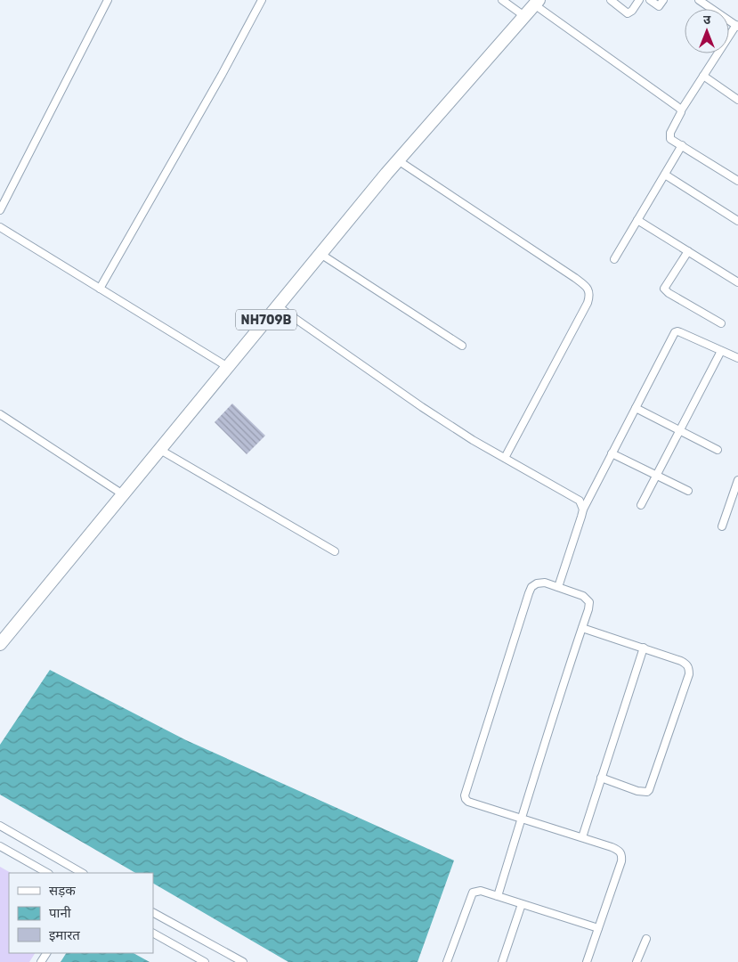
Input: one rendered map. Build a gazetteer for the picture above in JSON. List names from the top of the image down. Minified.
{"streets":{"highway":["NH709B"]},"legend":["सड़क","पानी","इमारत"],"north":"top"}
